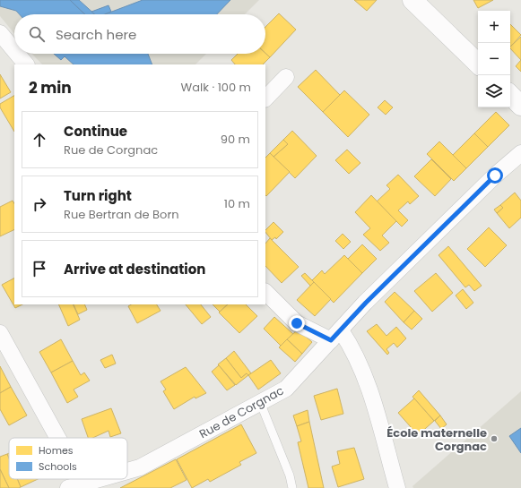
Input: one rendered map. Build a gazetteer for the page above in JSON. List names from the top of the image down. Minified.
{"streets":{"street":["Rue de Corgnac"]},"places":["École maternelle Corgnac"],"legend":["Homes","Schools"],"page":{"map_buttons":["+","−"],"search":"Search here","heading":["2 min","Walk · 100 m"],"list":[["Continue","Rue de Corgnac","90 m"],["Turn right","Rue Bertran de Born","10 m"],"Arrive at destination"]}}
